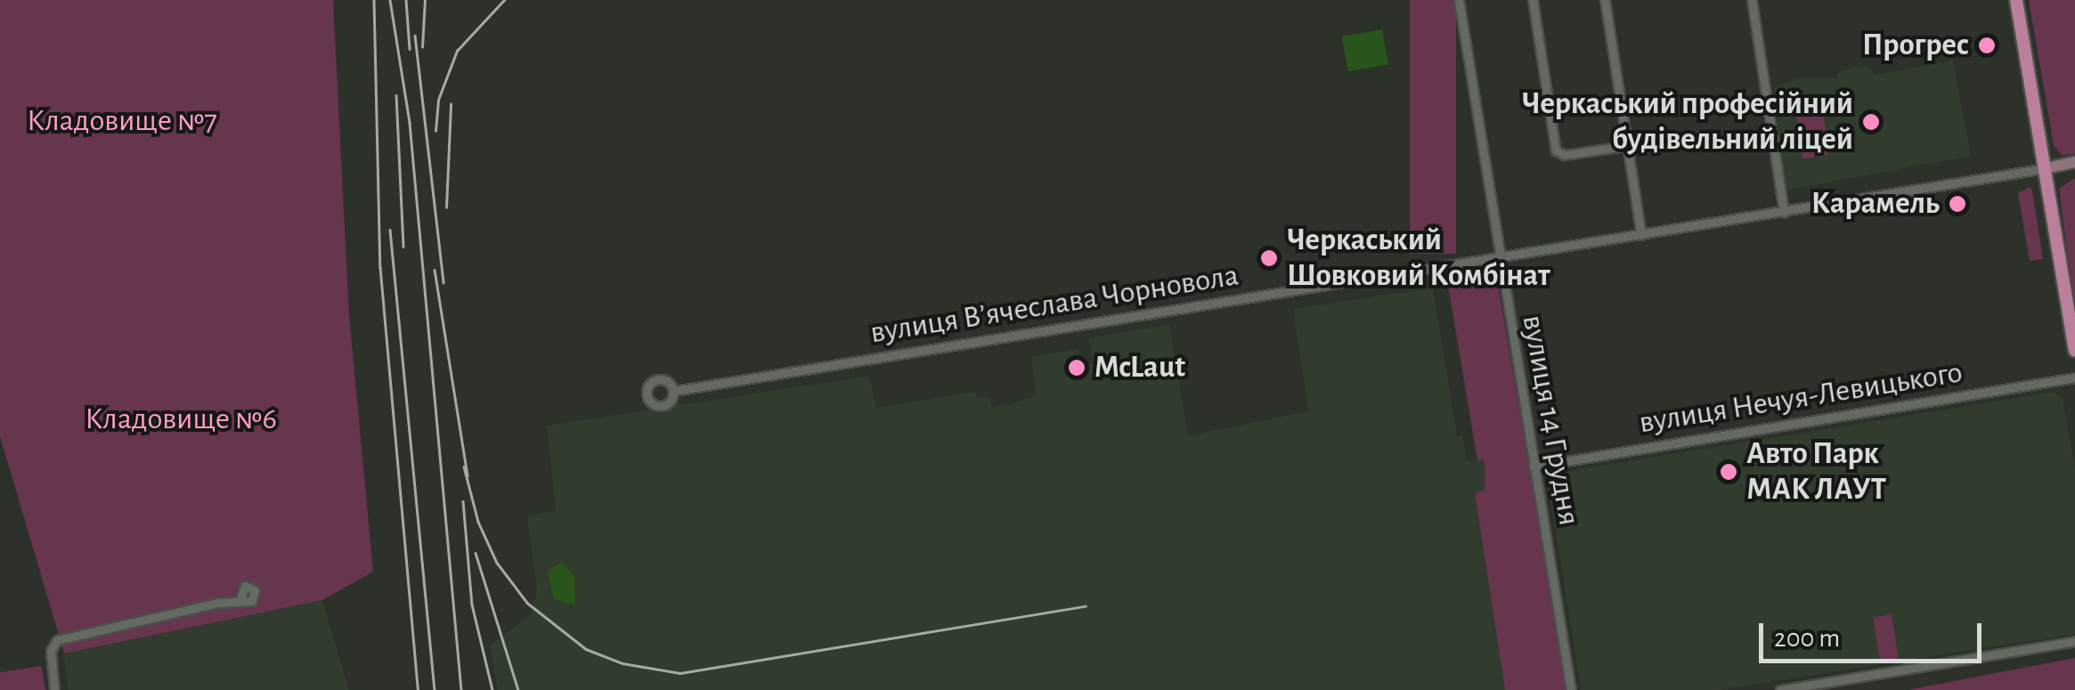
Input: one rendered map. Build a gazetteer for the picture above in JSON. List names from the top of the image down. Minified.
{"streets":{"main road":["вулиця Вʼячеслава Чорновола"],"street":["вулиця Нечуя-Левицького","вулиця 14 Грудня"]},"crossings":[["вулиця Вʼячеслава Чорновола","вулиця 14 Грудня"],["вулиця Нечуя-Левицького","вулиця 14 Грудня"]],"parks":["Кладовище №7","Кладовище №6"],"places":["Прогрес","Черкаський професійний будівельний ліцей","Карамель","Черкаський Шовковий Комбінат","McLaut","Авто Парк МАК ЛАУТ"],"scale_bar":"200 m"}
